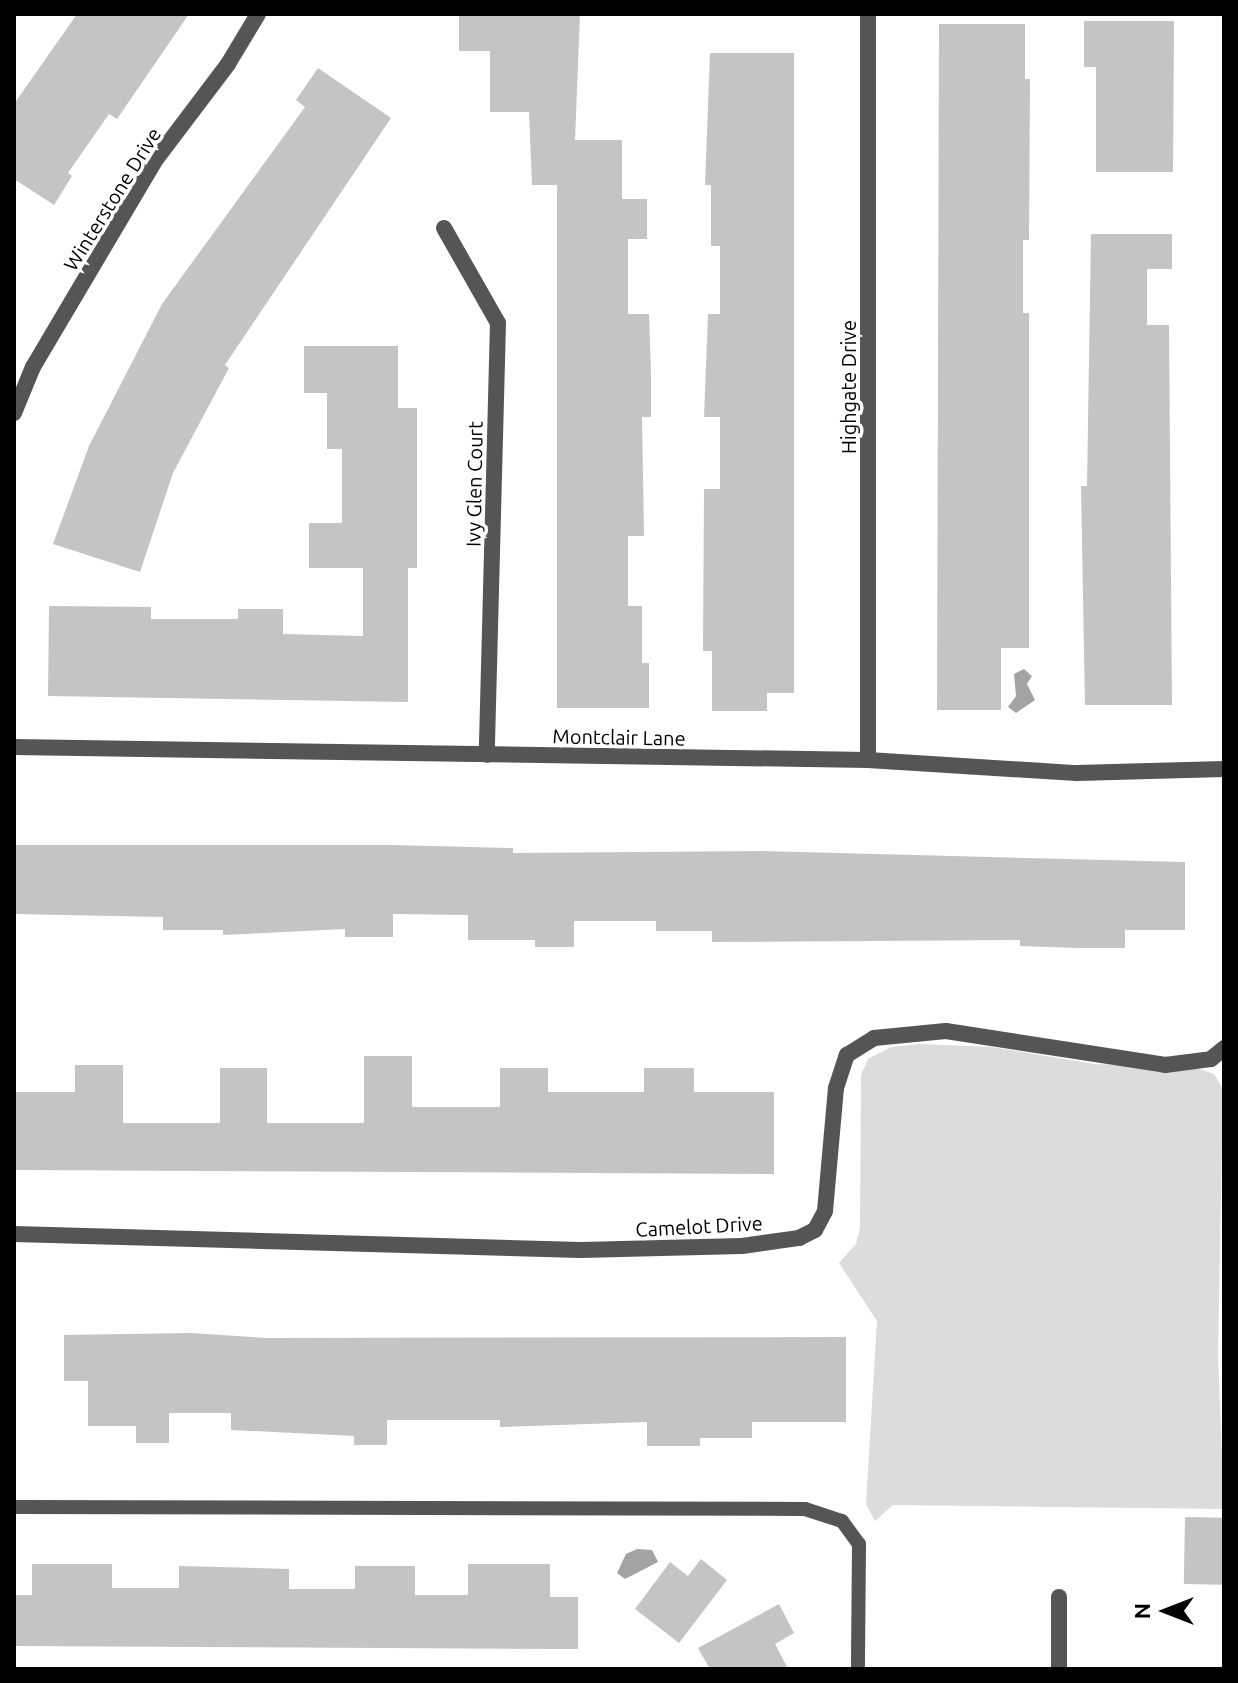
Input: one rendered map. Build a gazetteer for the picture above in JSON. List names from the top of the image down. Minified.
{"streets":{"street":["Winterstone Drive","Highgate Drive","Ivy Glen Court","Montclair Lane","Camelot Drive"]},"crossings":[["Highgate Drive","Montclair Lane"],["Ivy Glen Court","Montclair Lane"]],"north":"left"}
